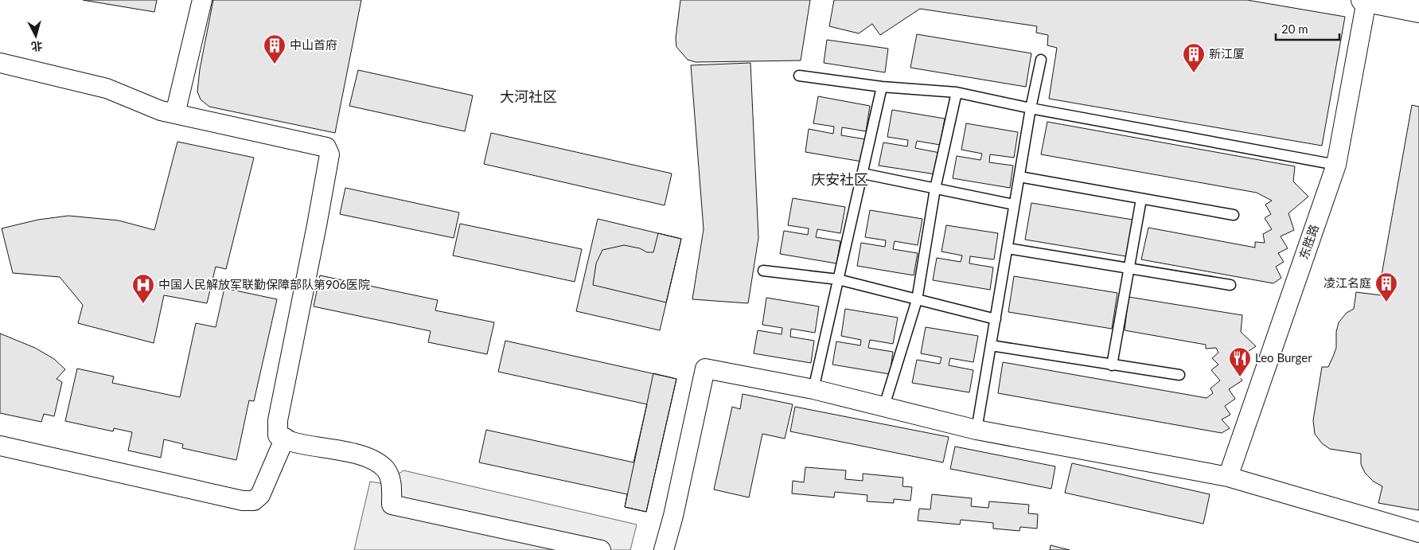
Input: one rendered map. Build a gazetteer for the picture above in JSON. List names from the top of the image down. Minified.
{"streets":{"street":["东胜路"]},"districts":["大河社区","庆安社区"],"places":{"building":["中山首府","新江厦","凌江名庭"],"hospital":["中国人民解放军联勤保障部队第906医院"],"restaurant":["Leo Burger"]},"scale_bar":"20 m","north":"bottom"}
